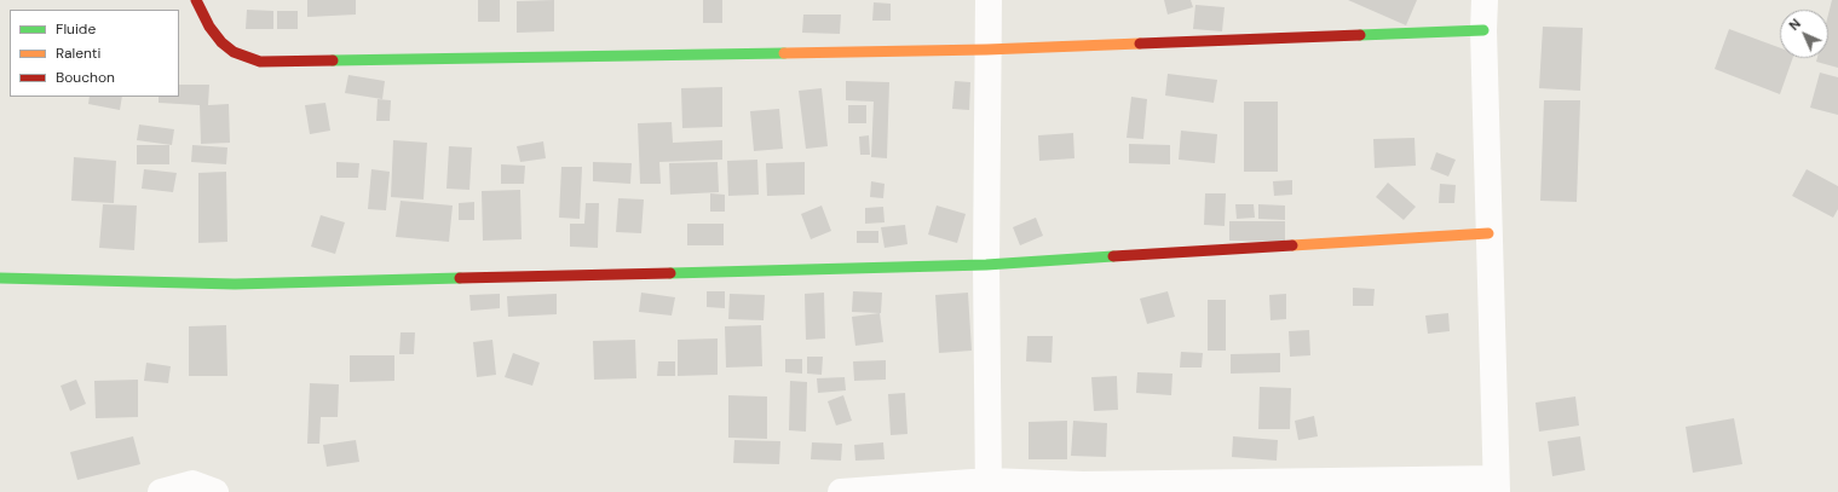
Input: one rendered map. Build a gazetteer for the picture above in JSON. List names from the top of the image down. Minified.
{"legend":["Fluide","Ralenti","Bouchon"],"north":"top left"}
